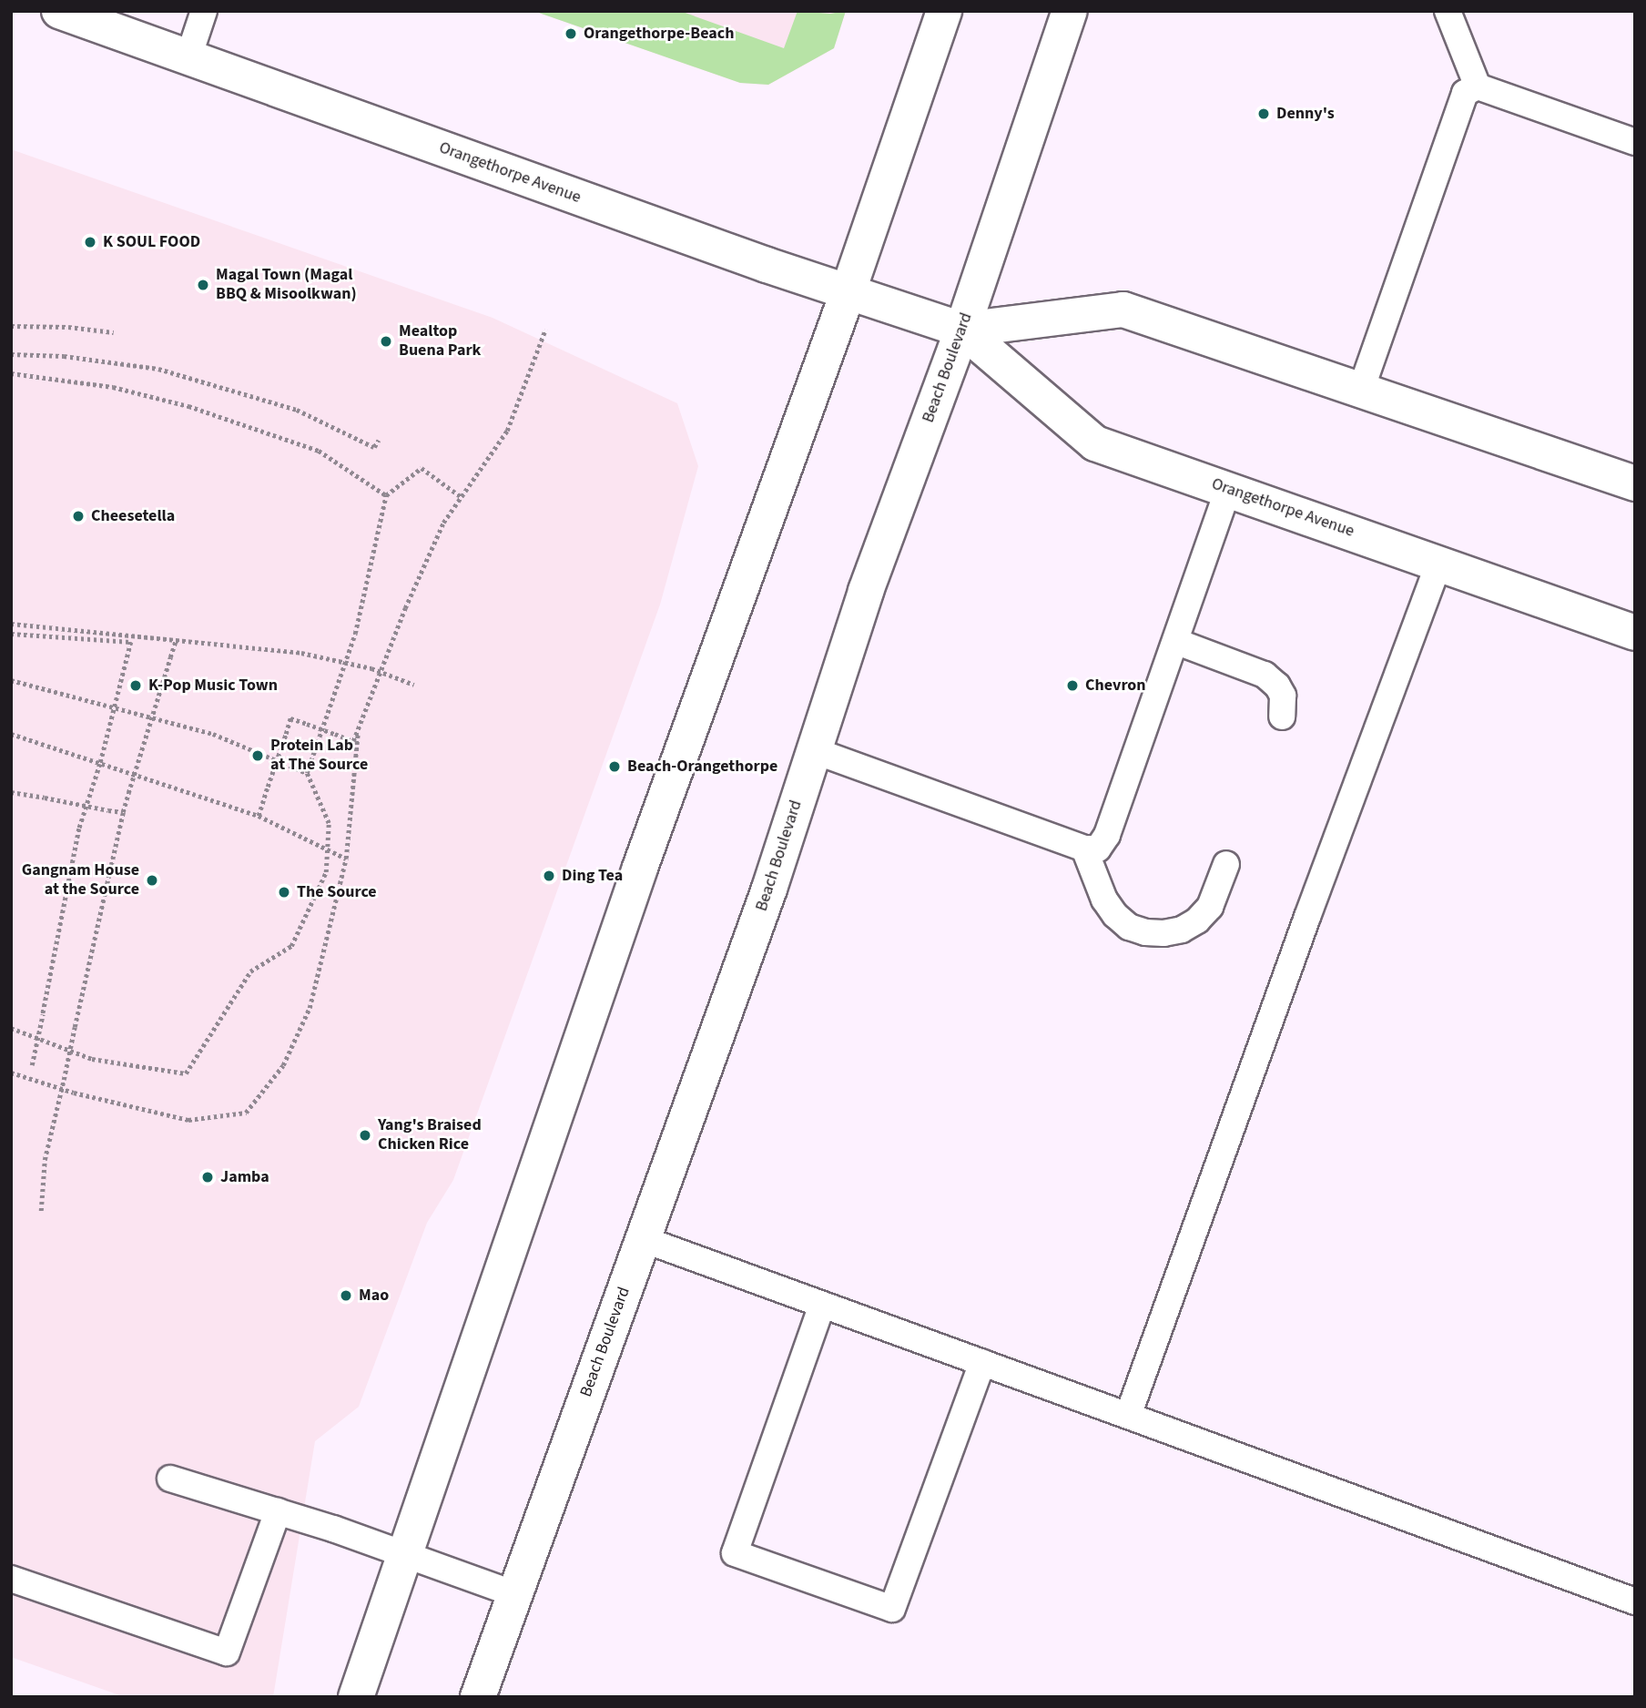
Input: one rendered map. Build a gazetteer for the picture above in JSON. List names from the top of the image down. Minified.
{"streets":{"main road":["Orangethorpe Avenue","Beach Boulevard"]},"crossings":[["Orangethorpe Avenue","Beach Boulevard"]],"places":["Orangethorpe-Beach","Denny's","K SOUL FOOD","Magal Town (Magal BBQ & Misoolkwan)","Mealtop Buena Park","Cheesetella","K-Pop Music Town","Chevron","Protein Lab at The Source","Beach-Orangethorpe","Ding Tea","Gangnam House at the Source","The Source","Yang's Braised Chicken Rice","Jamba","Mao"]}
